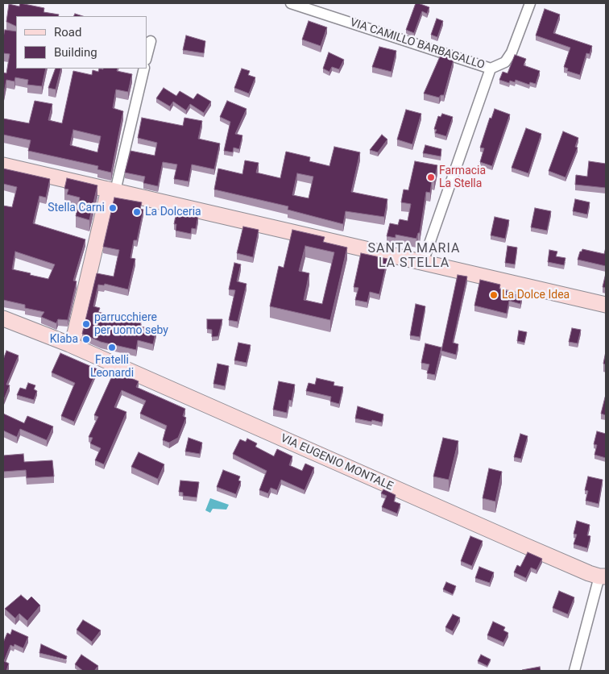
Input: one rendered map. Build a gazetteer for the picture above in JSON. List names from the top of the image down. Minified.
{"streets":{"street":["VIA CAMILLO BARBAGALLO","VIA EUGENIO MONTALE"]},"districts":["SANTA MARIA LA STELLA"],"places":["Farmacia La Stella","Stella Carni","La Dolceria","La Dolce Idea","parrucchiere per uomo seby","Klaba","Fratelli Leonardi"],"legend":["Road","Building"]}
